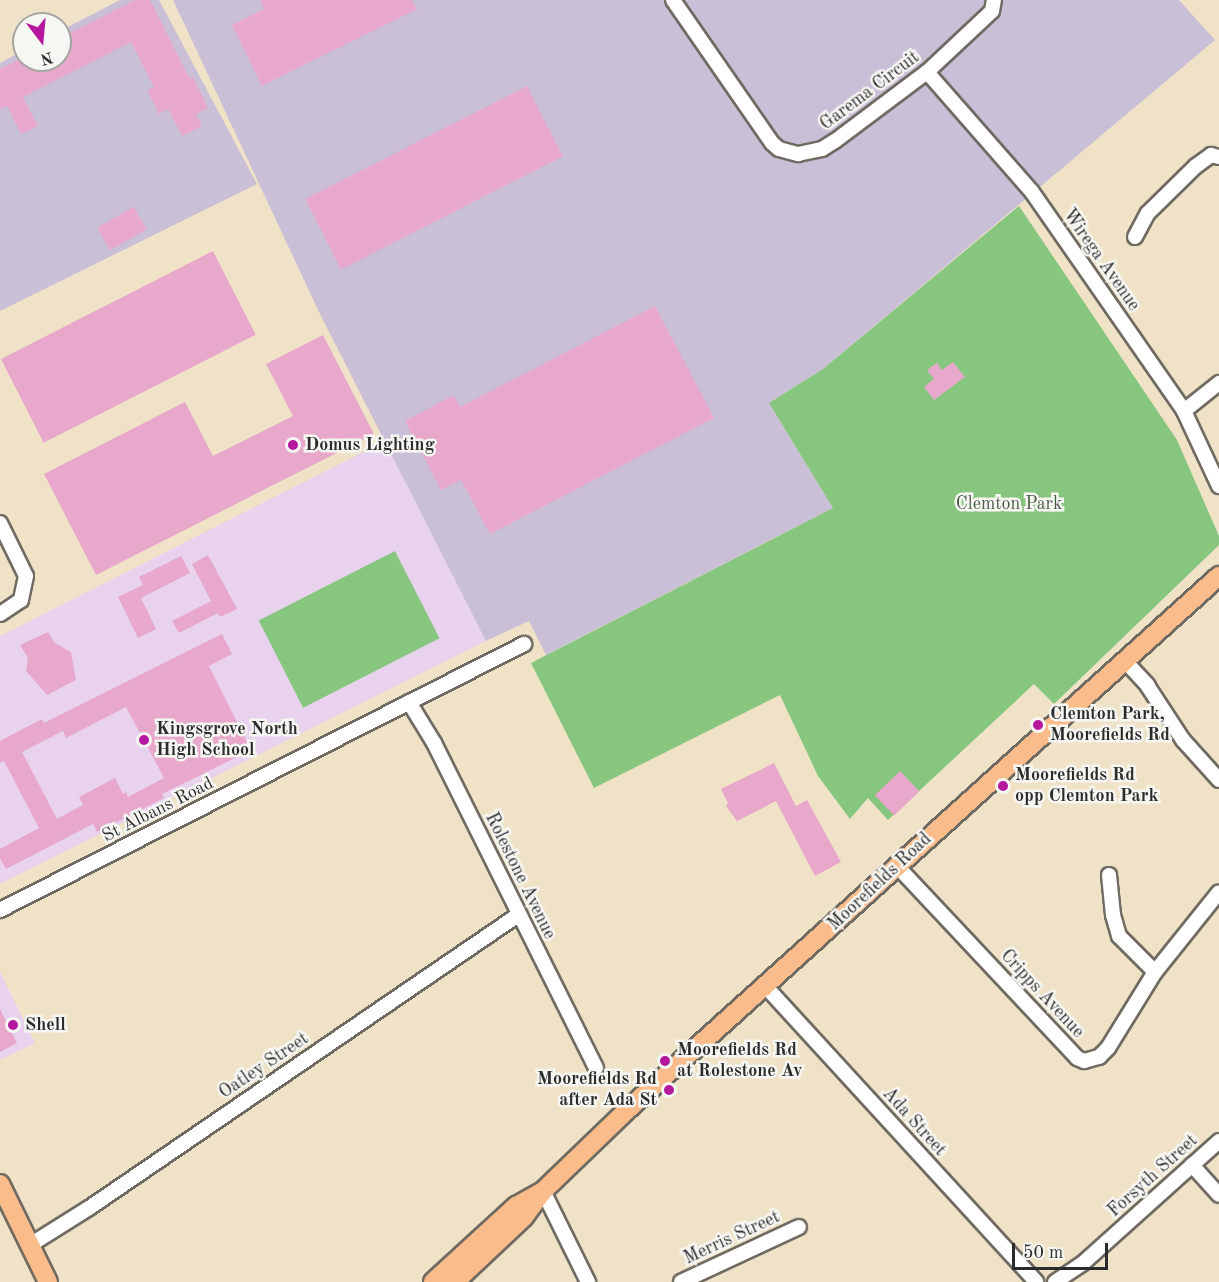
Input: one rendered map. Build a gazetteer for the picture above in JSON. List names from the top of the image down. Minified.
{"streets":{"main road":["Moorefields Road"],"street":["Garema Circuit","Wirega Avenue","St Albans Road","Rolestone Avenue","Cripps Avenue","Oatley Street","Ada Street","Forsyth Street","Merris Street"]},"crossings":[["Garema Circuit","Wirega Avenue"],["St Albans Road","Rolestone Avenue"],["Rolestone Avenue","Oatley Street"],["Moorefields Road","Cripps Avenue"],["Moorefields Road","Ada Street"]],"parks":["Clemton Park"],"places":["Domus Lighting","Clemton Park, Moorefields Rd","Kingsgrove North High School","Moorefields Rd opp Clemton Park","Shell","Moorefields Rd at Rolestone Av","Moorefields Rd after Ada St"],"scale_bar":"50 m","north":"bottom"}
